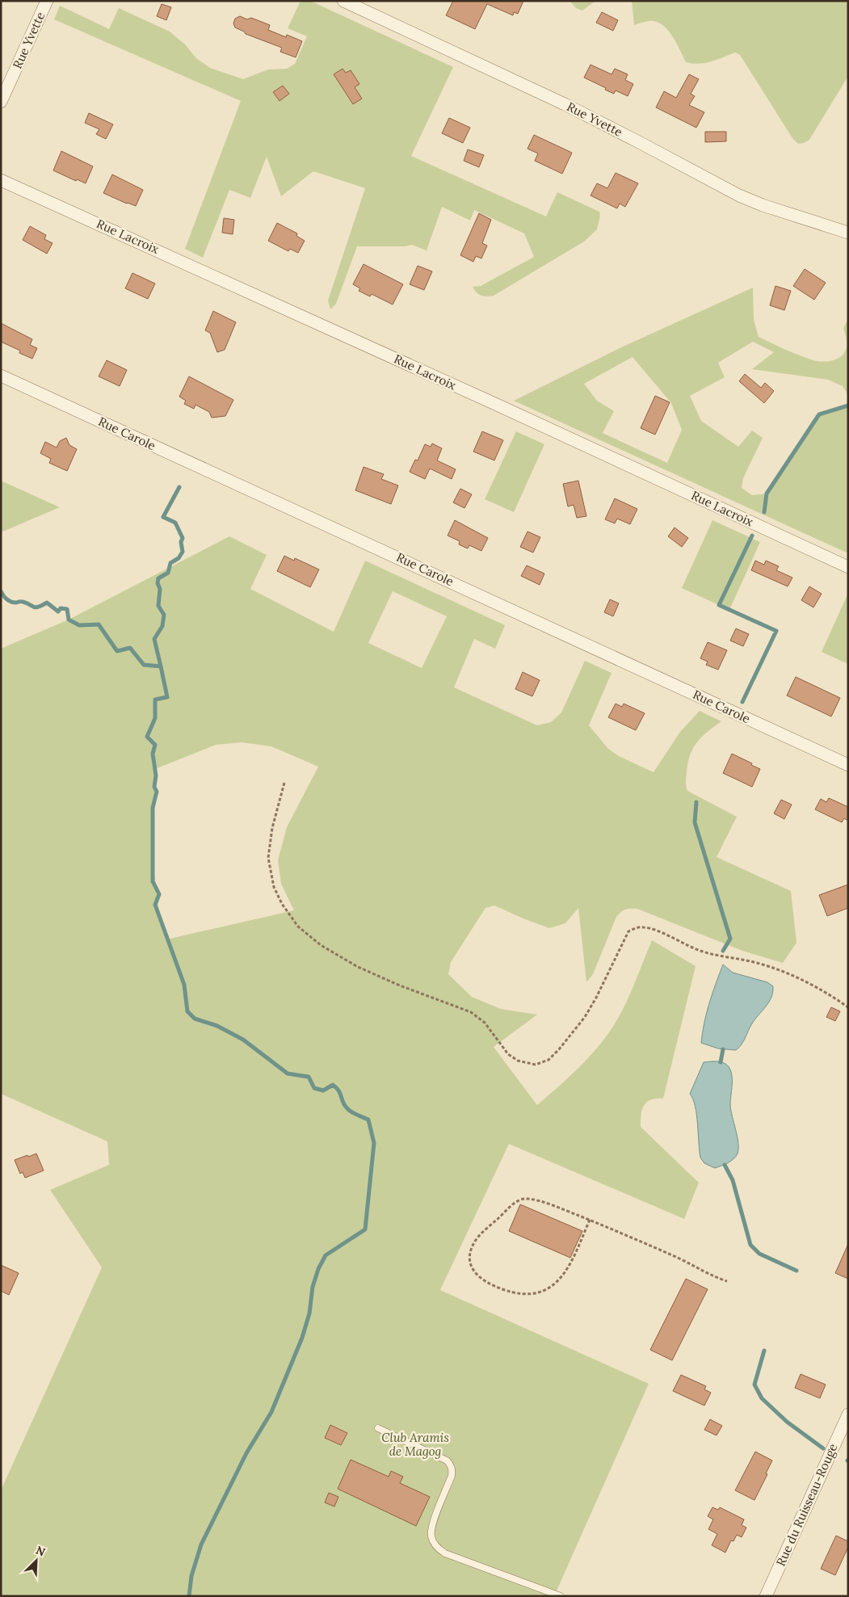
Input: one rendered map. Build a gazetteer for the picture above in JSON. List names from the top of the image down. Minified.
{"streets":{"street":["Rue Yvette","Rue Lacroix","Rue Carole","Rue du Ruisseau-Rouge"]},"parks":["Club Aramis de Magog"],"north":"top right"}
